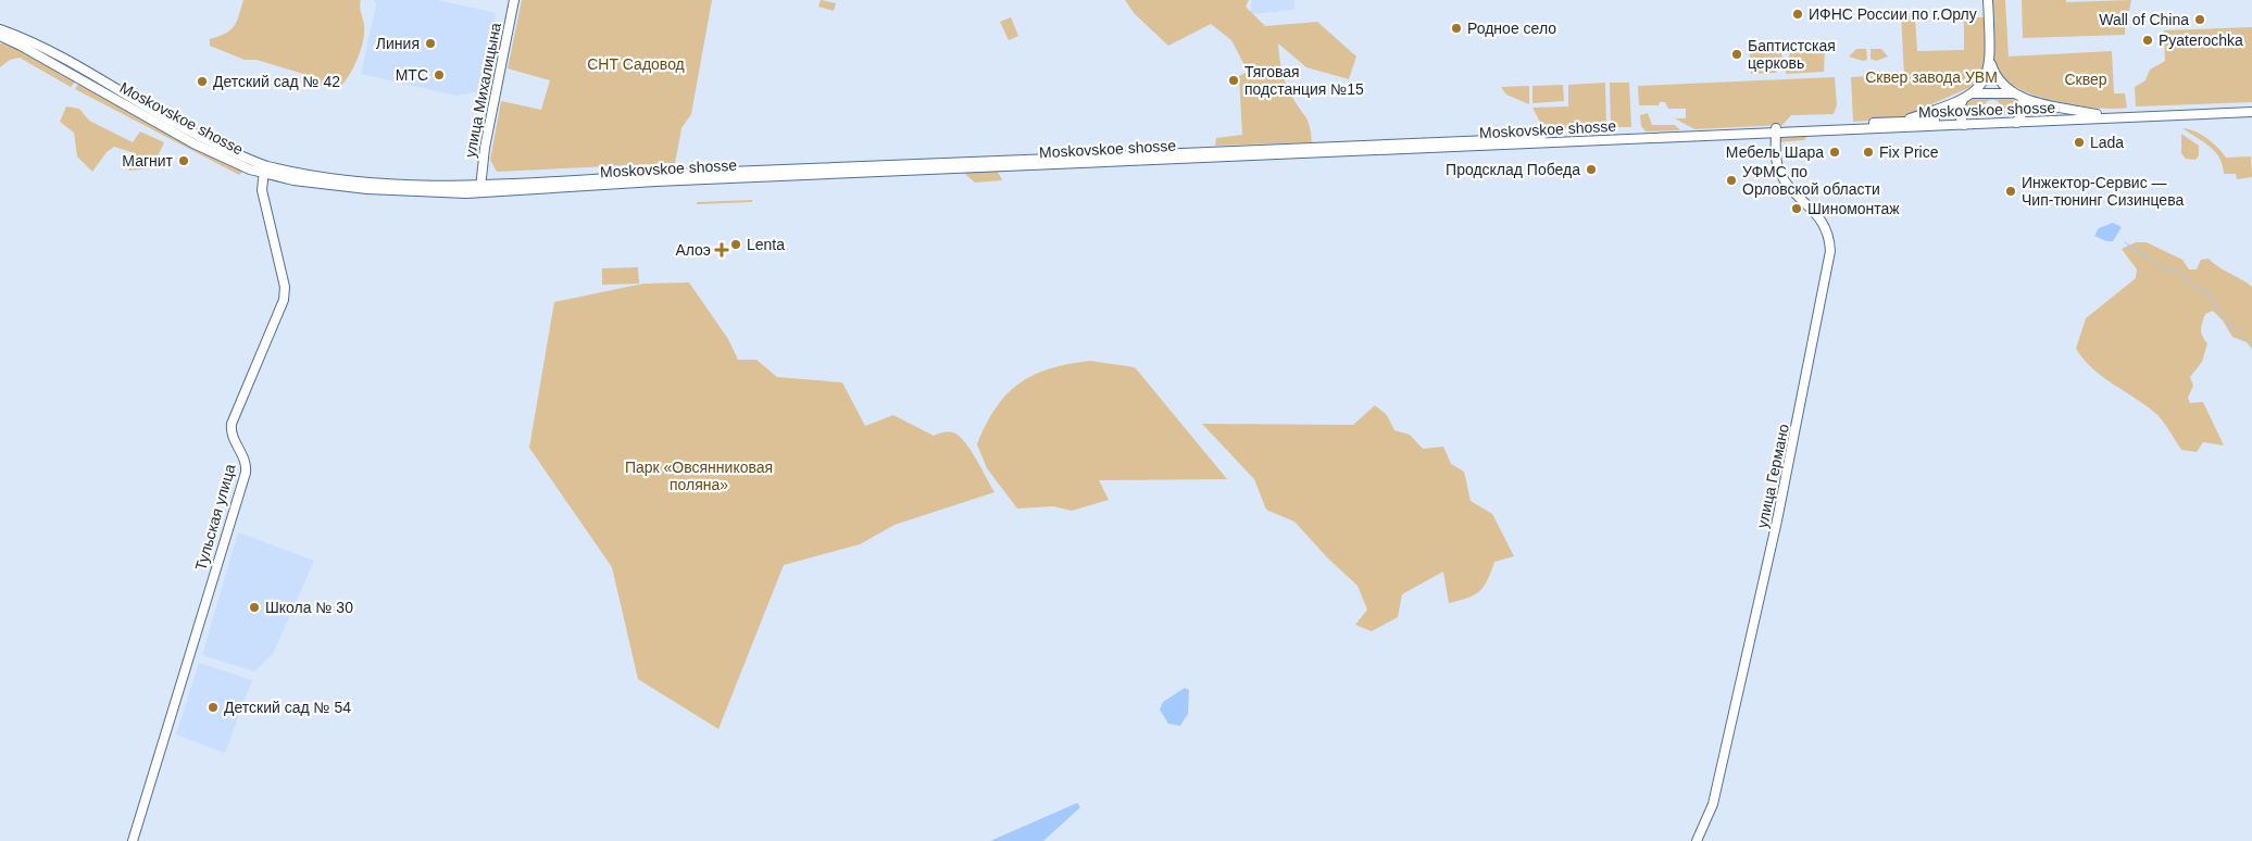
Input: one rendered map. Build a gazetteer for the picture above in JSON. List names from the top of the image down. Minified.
{"streets":{"main road":["улица Михалицына","Moskovskoe shosse","улица Германо","Тульская улица"]},"crossings":[["улица Михалицына","Moskovskoe shosse"],["Moskovskoe shosse","улица Германо"],["Moskovskoe shosse","Тульская улица"]],"parks":["СНТ Садовод","Сквер завода УВМ","Сквер","Парк «Овсянниковая поляна»"],"places":{"other":["ИФНС России по г.Орлу","Wall of China","Родное село","Pyaterochka","Линия","Баптистская церковь","МТС","Тяговая подстанция №15","Детский сад № 42","Lada","Мебель Шара","Fix Price","Магнит","Продсклад Победа","УФМС по Орловской области","Инжектор-Сервис — Чип-тюнинг Сизинцева","Шиномонтаж","Lenta","Школа № 30","Детский сад № 54"],"health":["Алоэ"]}}
